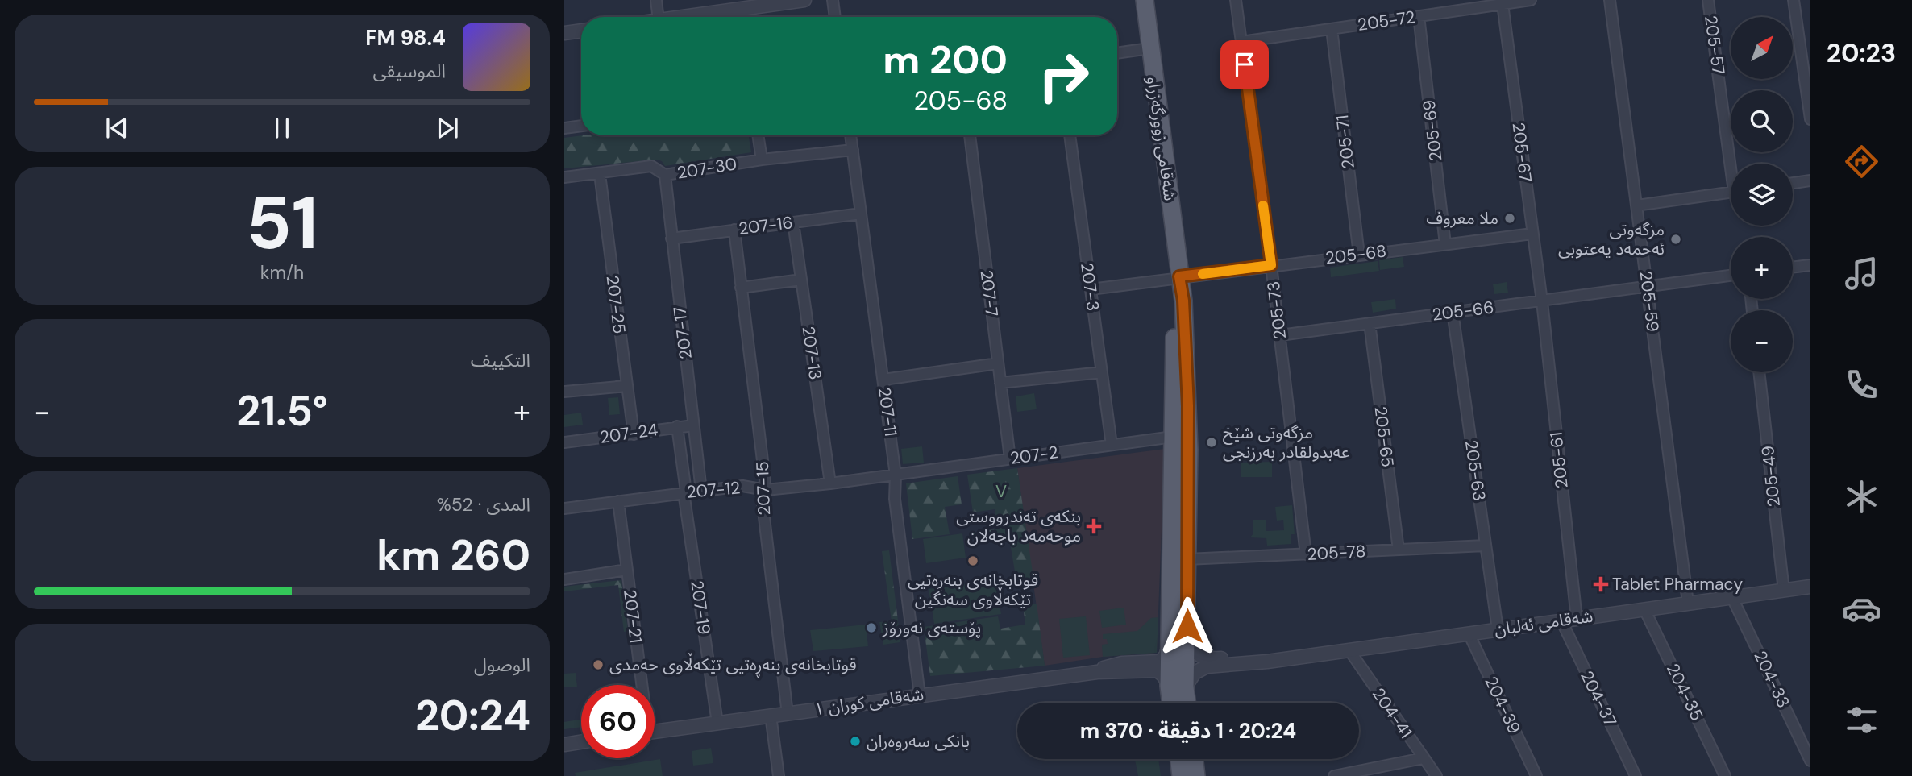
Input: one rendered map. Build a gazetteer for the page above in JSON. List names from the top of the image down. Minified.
{"streets":{"main road":["شەقامی زوورگەزراو"],"street":["205-72","205-57","205-69","205-71","205-67","207-30","207-16","205-68","207-3","207-7","205-59","207-25","205-73","205-66","207-17","207-13","207-11","207-24","205-65","207-2","205-61","205-63","205-49","207-15","207-12","205-78","207-19","207-21","شەقامی ئەلبان","204-33","204-35","204-37","شەقامی کوران ١","204-39","204-41"]},"crossings":[["205-72","205-69"],["205-72","205-71"],["205-72","205-67"],["205-72","205-73"],["205-69","205-68"],["شەقامی زوورگەزراو","205-68"],["شەقامی زوورگەزراو","207-2"],["شەقامی زوورگەزراو","205-78"],["شەقامی زوورگەزراو","شەقامی ئەلبان"],["شەقامی زوورگەزراو","شەقامی کوران ١"],["205-71","205-68"],["205-67","205-68"],["205-67","205-66"],["205-67","205-61"],["207-30","207-25"],["207-30","207-17"],["207-30","207-11"],["207-16","207-17"],["207-16","207-13"],["207-16","207-11"],["207-16","207-15"],["205-68","207-3"],["205-68","205-73"],["207-3","207-2"],["207-7","207-2"],["205-59","205-66"],["205-59","شەقامی ئەلبان"],["207-25","207-24"],["205-73","205-66"],["205-73","205-78"],["205-66","205-65"],["205-66","205-61"],["205-66","205-63"],["207-17","207-24"],["207-17","207-12"],["207-13","207-12"],["207-11","207-2"],["207-11","207-12"],["207-11","شەقامی کوران ١"],["205-65","205-78"],["207-2","207-12"],["205-61","شەقامی ئەلبان"],["205-63","205-78"],["205-63","شەقامی ئەلبان"],["205-49","شەقامی ئەلبان"],["207-15","207-12"],["207-15","شەقامی کوران ١"],["207-12","207-19"],["207-12","207-21"],["207-19","شەقامی کوران ١"],["شەقامی ئەلبان","204-33"],["شەقامی ئەلبان","204-35"],["شەقامی ئەلبان","204-37"],["شەقامی ئەلبان","شەقامی کوران ١"],["شەقامی ئەلبان","204-39"],["شەقامی ئەلبان","204-41"]],"parks":["V"],"places":{"other":["ملا معروف","مزگەوتی ئەحمەد یەعتوبی","مزگەوتی شێخ عەبدولقادر بەرزنجی","قوتابخانەی بنەڕەتیی تێکەڵاوی سەنگین","پۆسته‌ی نه‌ورۆز","قوتابخانەی بنەڕەتیی تێکەڵاوی حەمدی","بانکی سەروەران"],"health":["بنکەی تەندرووستی موحەمەد باجەلان","Tablet Pharmacy"]},"north":"top right","page":{"tabs":"20:23","map_buttons":["+","−"],"turn":["200 m","205-68"],"song":["98.4 FM","الموسيقى"],"tile":[["51","km/h"],"التكييف",["المدى · 52%","260 km"],["الوصول","20:24"]],"heat":["−","21.5°","+"],"limit":"60","trip":"20:24 · 1 دقيقة · 370 m"}}
